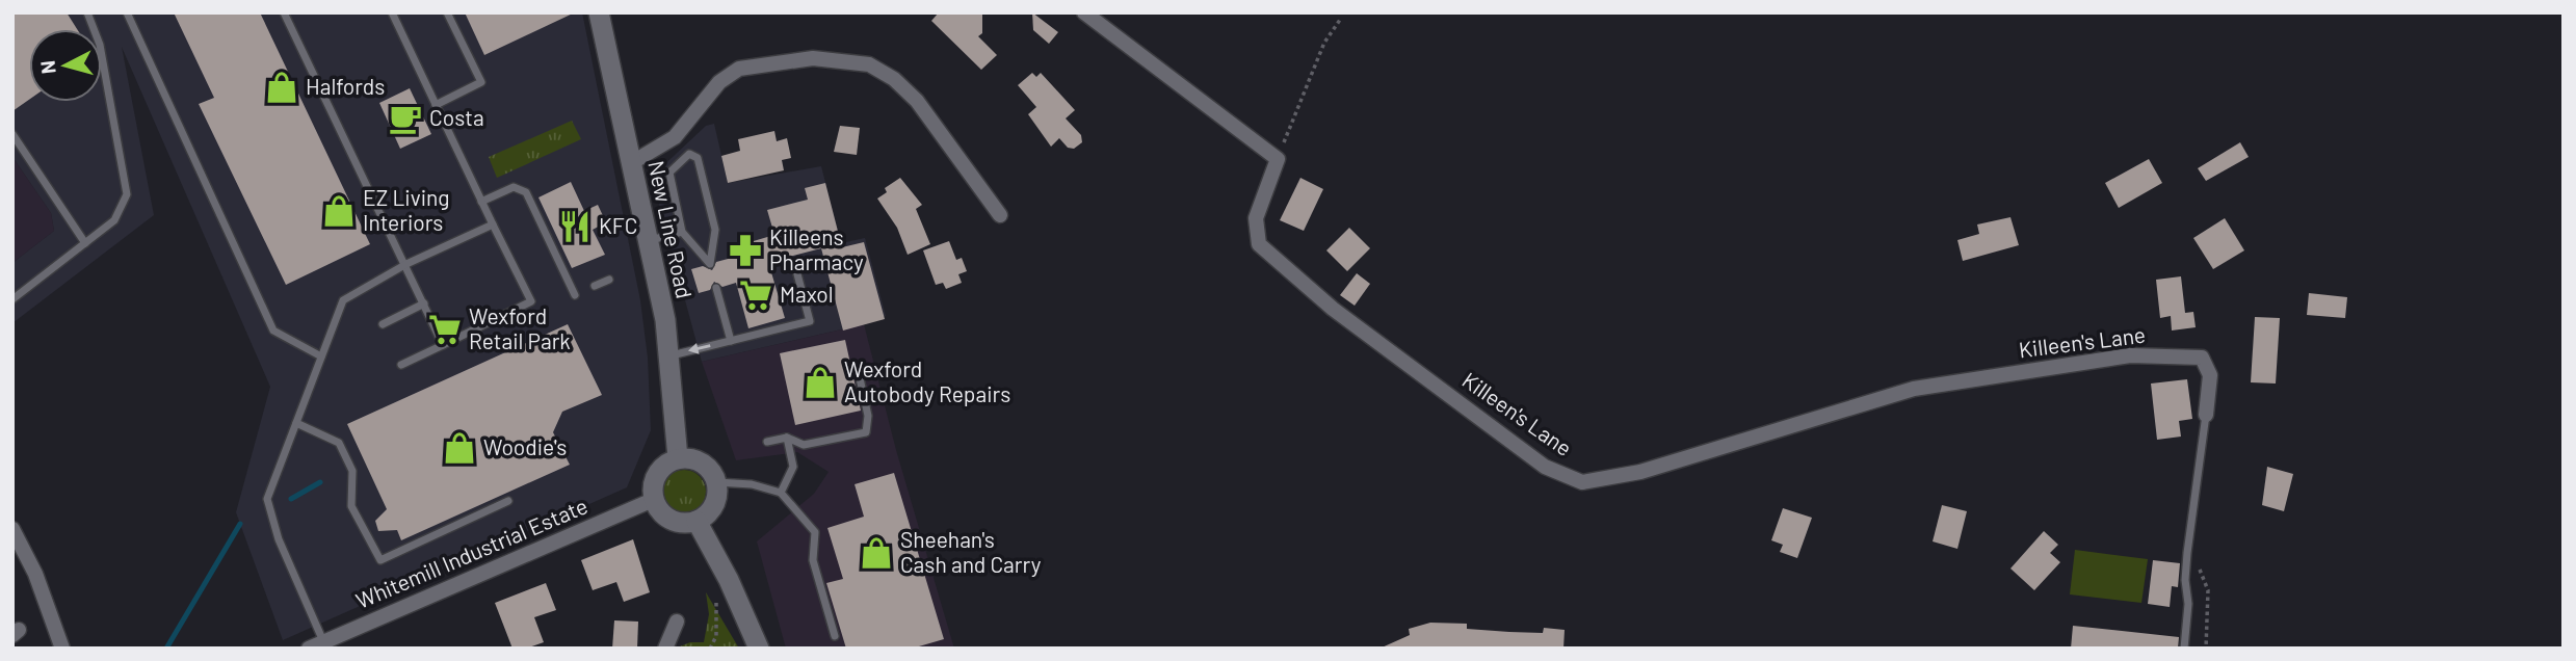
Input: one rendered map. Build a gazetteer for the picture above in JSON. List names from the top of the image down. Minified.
{"streets":{"main road":["New Line Road"],"street":["Killeen's Lane","Whitemill Industrial Estate"]},"crossings":[["New Line Road","Whitemill Industrial Estate"]],"places":{"shop":["Halfords","EZ Living Interiors","Wexford Autobody Repairs","Woodie's","Sheehan's Cash and Carry"],"cafe":["Costa"],"restaurant":["KFC"],"pharmacy":["Killeens Pharmacy"],"supermarket":["Maxol","Wexford Retail Park"]},"north":"left"}
